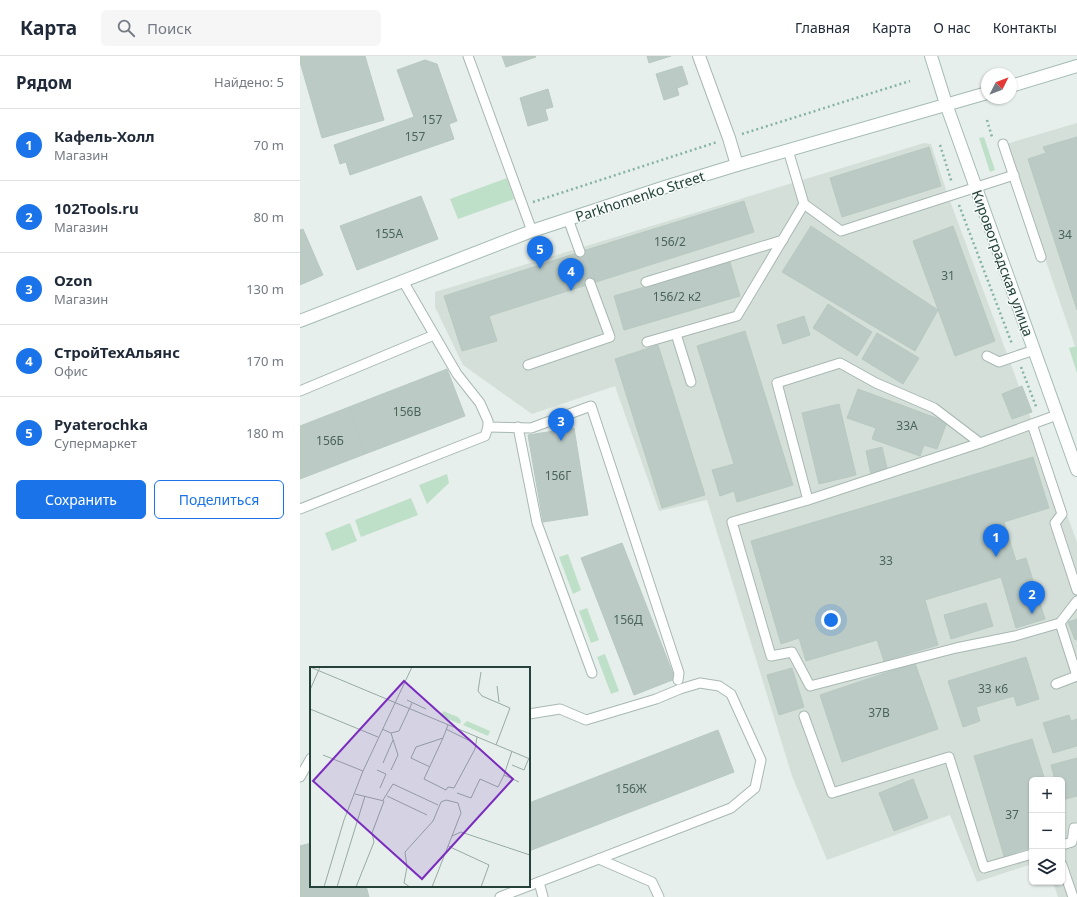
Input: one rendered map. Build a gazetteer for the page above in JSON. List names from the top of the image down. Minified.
{"streets":{"main road":["Parkhomenko Street","Кировоградская улица"]},"crossings":[["Parkhomenko Street","Кировоградская улица"]],"house_numbers":["157","157","155А","34","156/2","31","156/2 к2","156В","33А","156Б","156Г","33","156Д","33 к6","37В","156Ж","37"],"north":"top right","page":{"header":"Карта","search":"Поиск","nav":["Главная","Карта","О нас","Контакты"],"heading":["Рядом","Найдено: 5"],"list":[{"mark":"1","name":"Кафель-Холл","note":"Магазин","value":"70 m"},{"mark":"2","name":"102Tools.ru","note":"Магазин","value":"80 m"},{"mark":"3","name":"Ozon","note":"Магазин","value":"130 m"},{"mark":"4","name":"СтройТехАльянс","note":"Офис","value":"170 m"},{"mark":"5","name":"Pyaterochka","note":"Супермаркет","value":"180 m"}],"pins":["5","4","3","1","2"],"buttons":["Сохранить","Поделиться"],"map_buttons":["+","−"]}}
